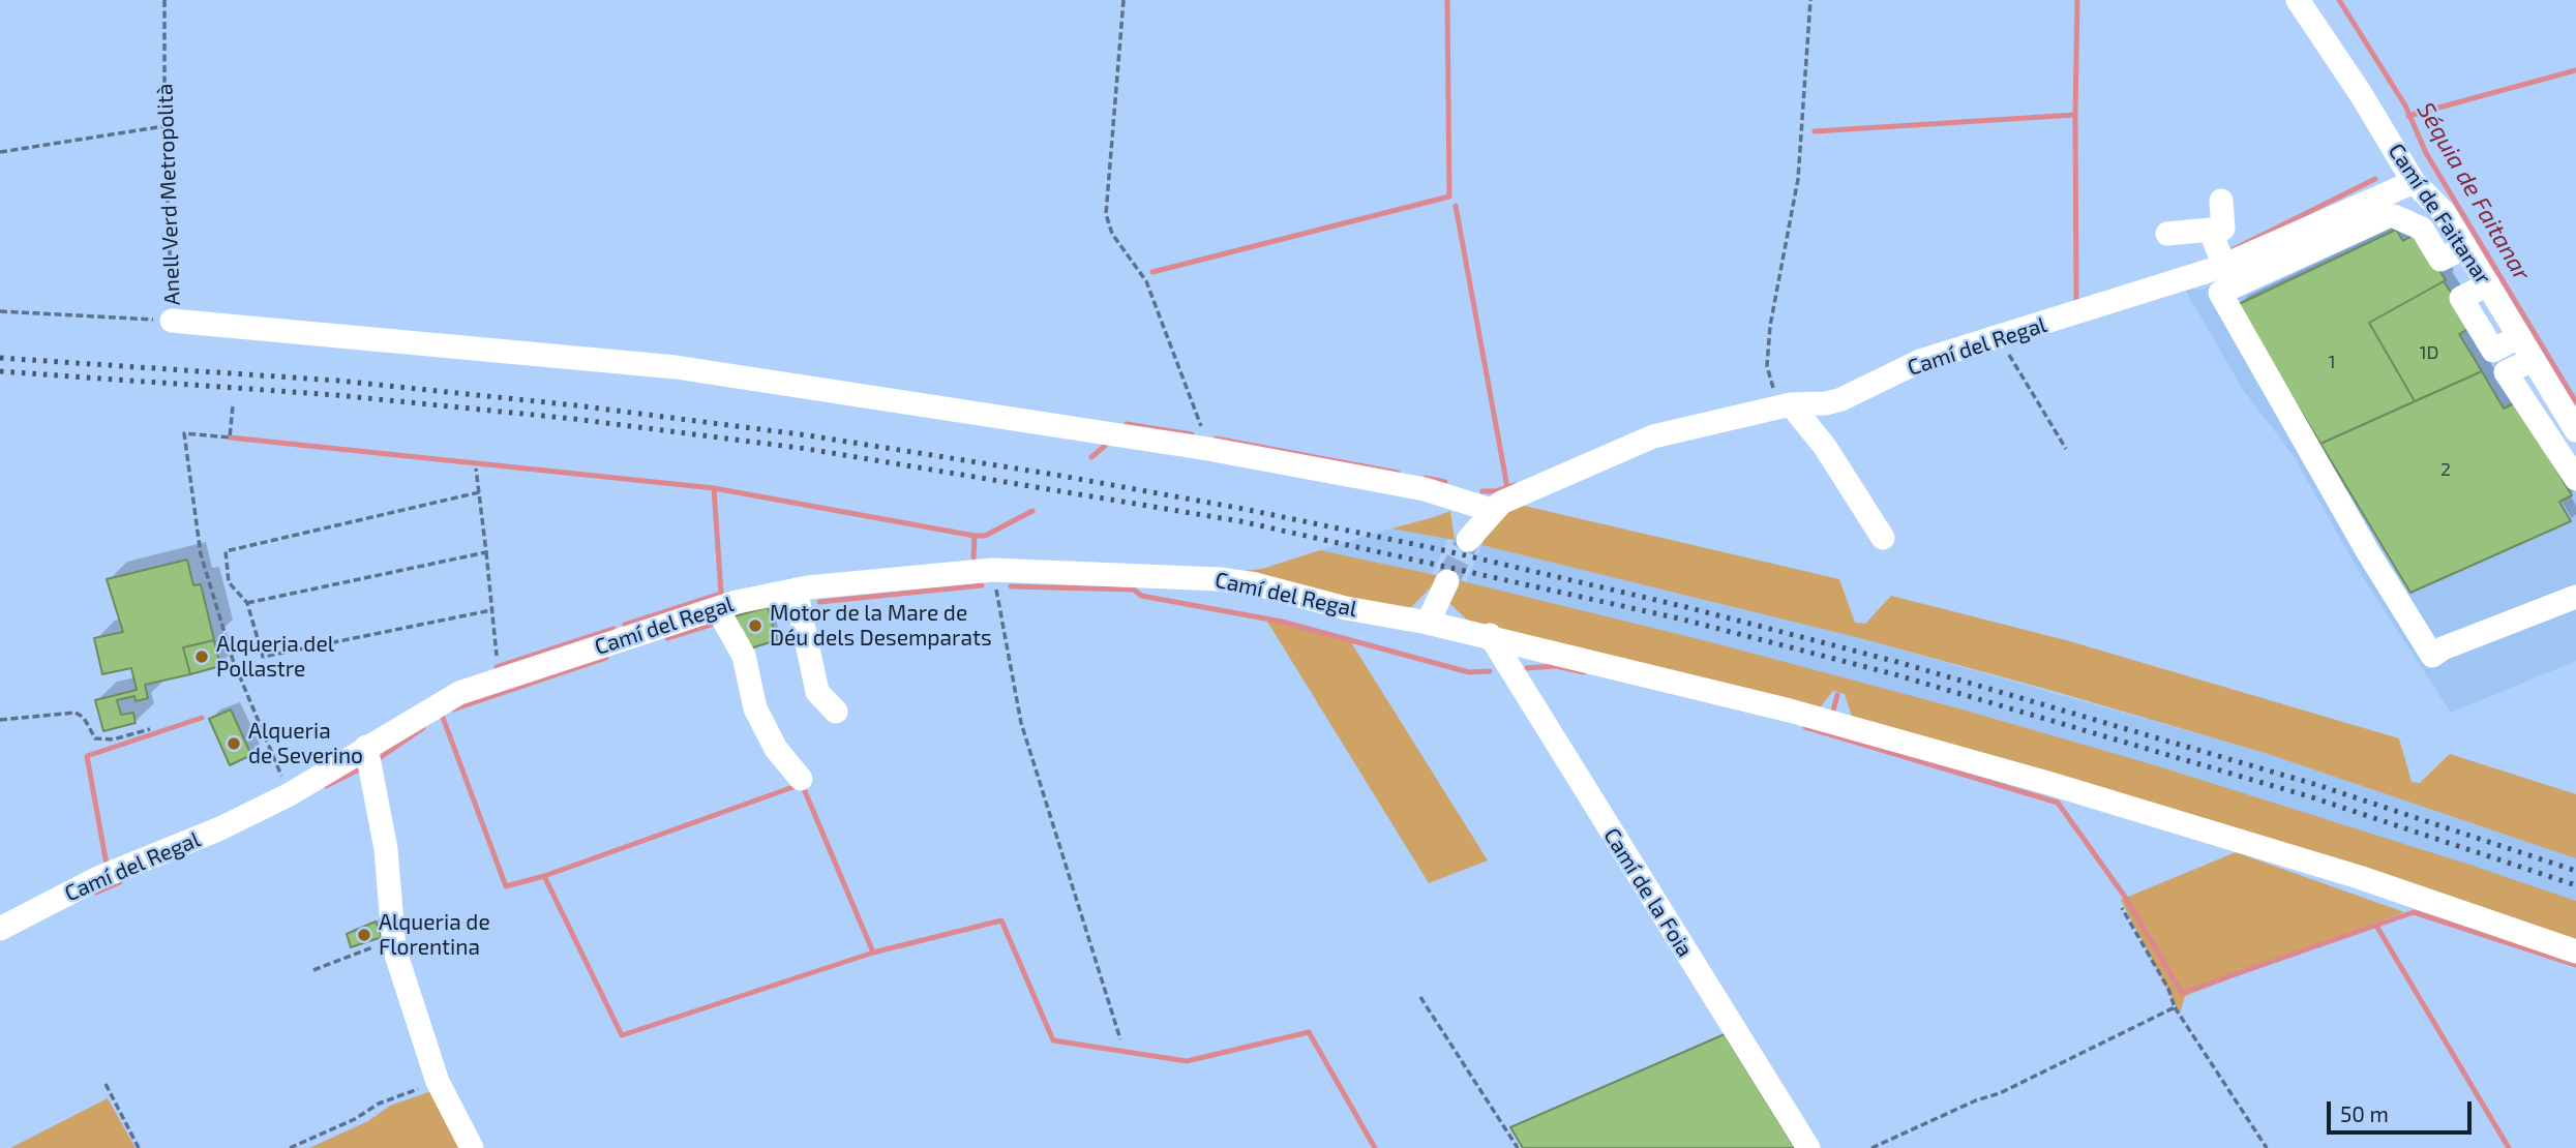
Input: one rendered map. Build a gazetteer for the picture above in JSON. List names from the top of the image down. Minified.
{"streets":{"street":["Anell Verd Metropolità","Camí de Faitanar","Camí del Regal","Camí de la Foia"]},"crossings":[["Anell Verd Metropolità","Camí del Regal"],["Camí de Faitanar","Camí del Regal"],["Camí del Regal","Camí de la Foia"]],"water":["Séquia de Faitanar"],"places":["Motor de la Mare de Déu dels Desemparats","Alqueria del Pollastre","Alqueria de Severino","Alqueria de Florentina"],"house_numbers":["1D","1","2"],"scale_bar":"50 m"}
